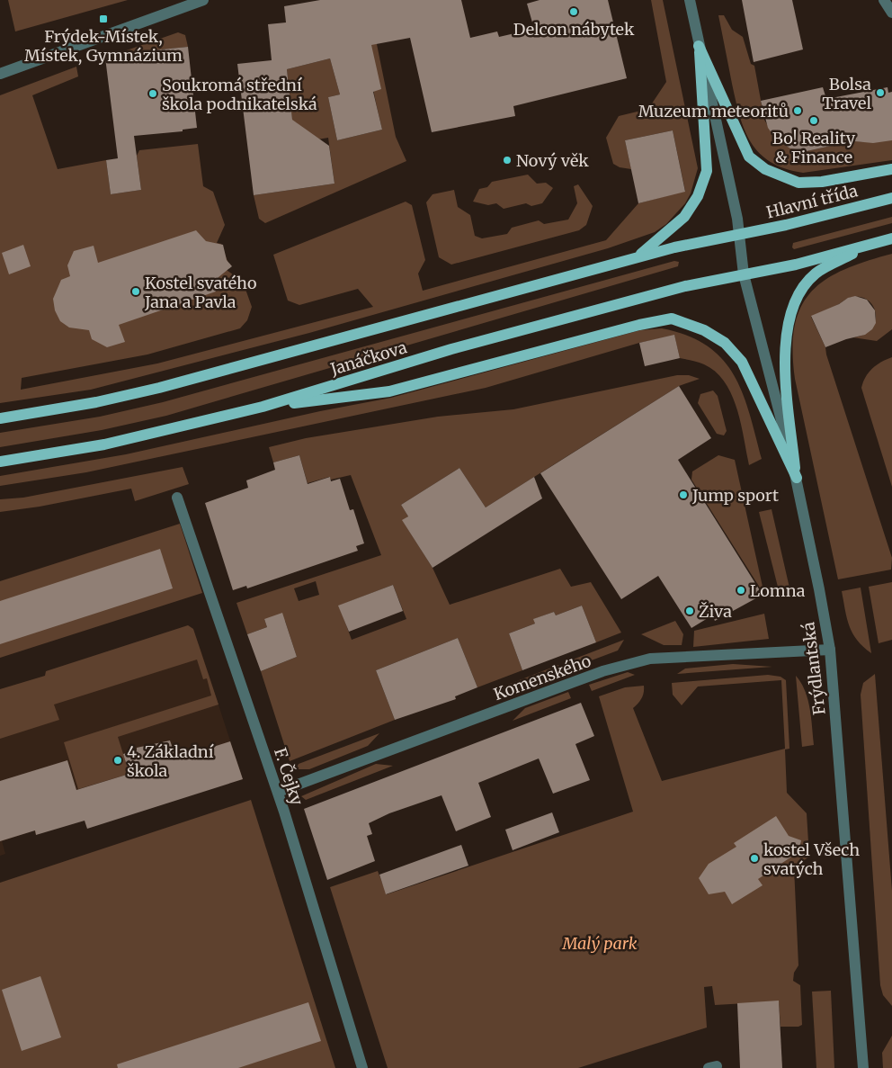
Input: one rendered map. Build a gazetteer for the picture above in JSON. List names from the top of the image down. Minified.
{"streets":{"main road":["Hlavní třída","Janáčkova"],"street":["Frýdlantská","Komenského","F. Čejky"]},"crossings":[["Hlavní třída","Janáčkova"],["Hlavní třída","Frýdlantská"],["Janáčkova","Frýdlantská"],["Frýdlantská","Komenského"],["Komenského","F. Čejky"]],"parks":["Malý park"],"places":{"other":["Delcon nábytek","Bolsa Travel","Soukromá střední škola podnikatelská","Muzeum meteoritů","Bo! Reality & Finance","Nový věk","Kostel svatého Jana a Pavla","Jump sport","Lomna","Živa","4. Základní škola","kostel Všech svatých"],"transit":["Frýdek-Místek, Místek, Gymnázium"]}}
